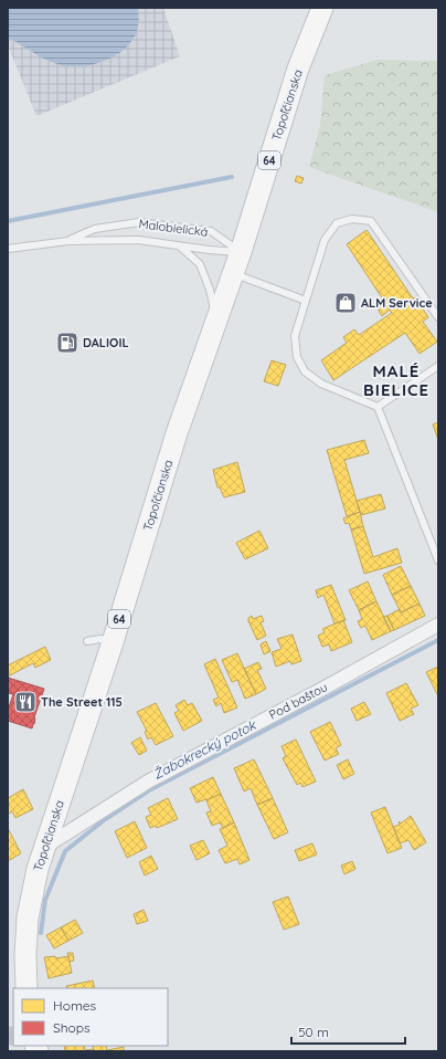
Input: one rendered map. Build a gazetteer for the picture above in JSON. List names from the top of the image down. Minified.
{"streets":{"main road":["Topoľčianska","64"],"street":["Pod baštou"],"lane":["Malobielická"]},"crossings":[["Topoľčianska","Malobielická"],["Topoľčianska","Pod baštou"]],"districts":["MALÉ BIELICE"],"water":["Žabokrecký potok"],"places":{"shop":["ALM Service"],"fuel station":["DALIOIL"],"restaurant":["The Street 115"]},"legend":["Homes","Shops"],"scale_bar":"50 m"}
